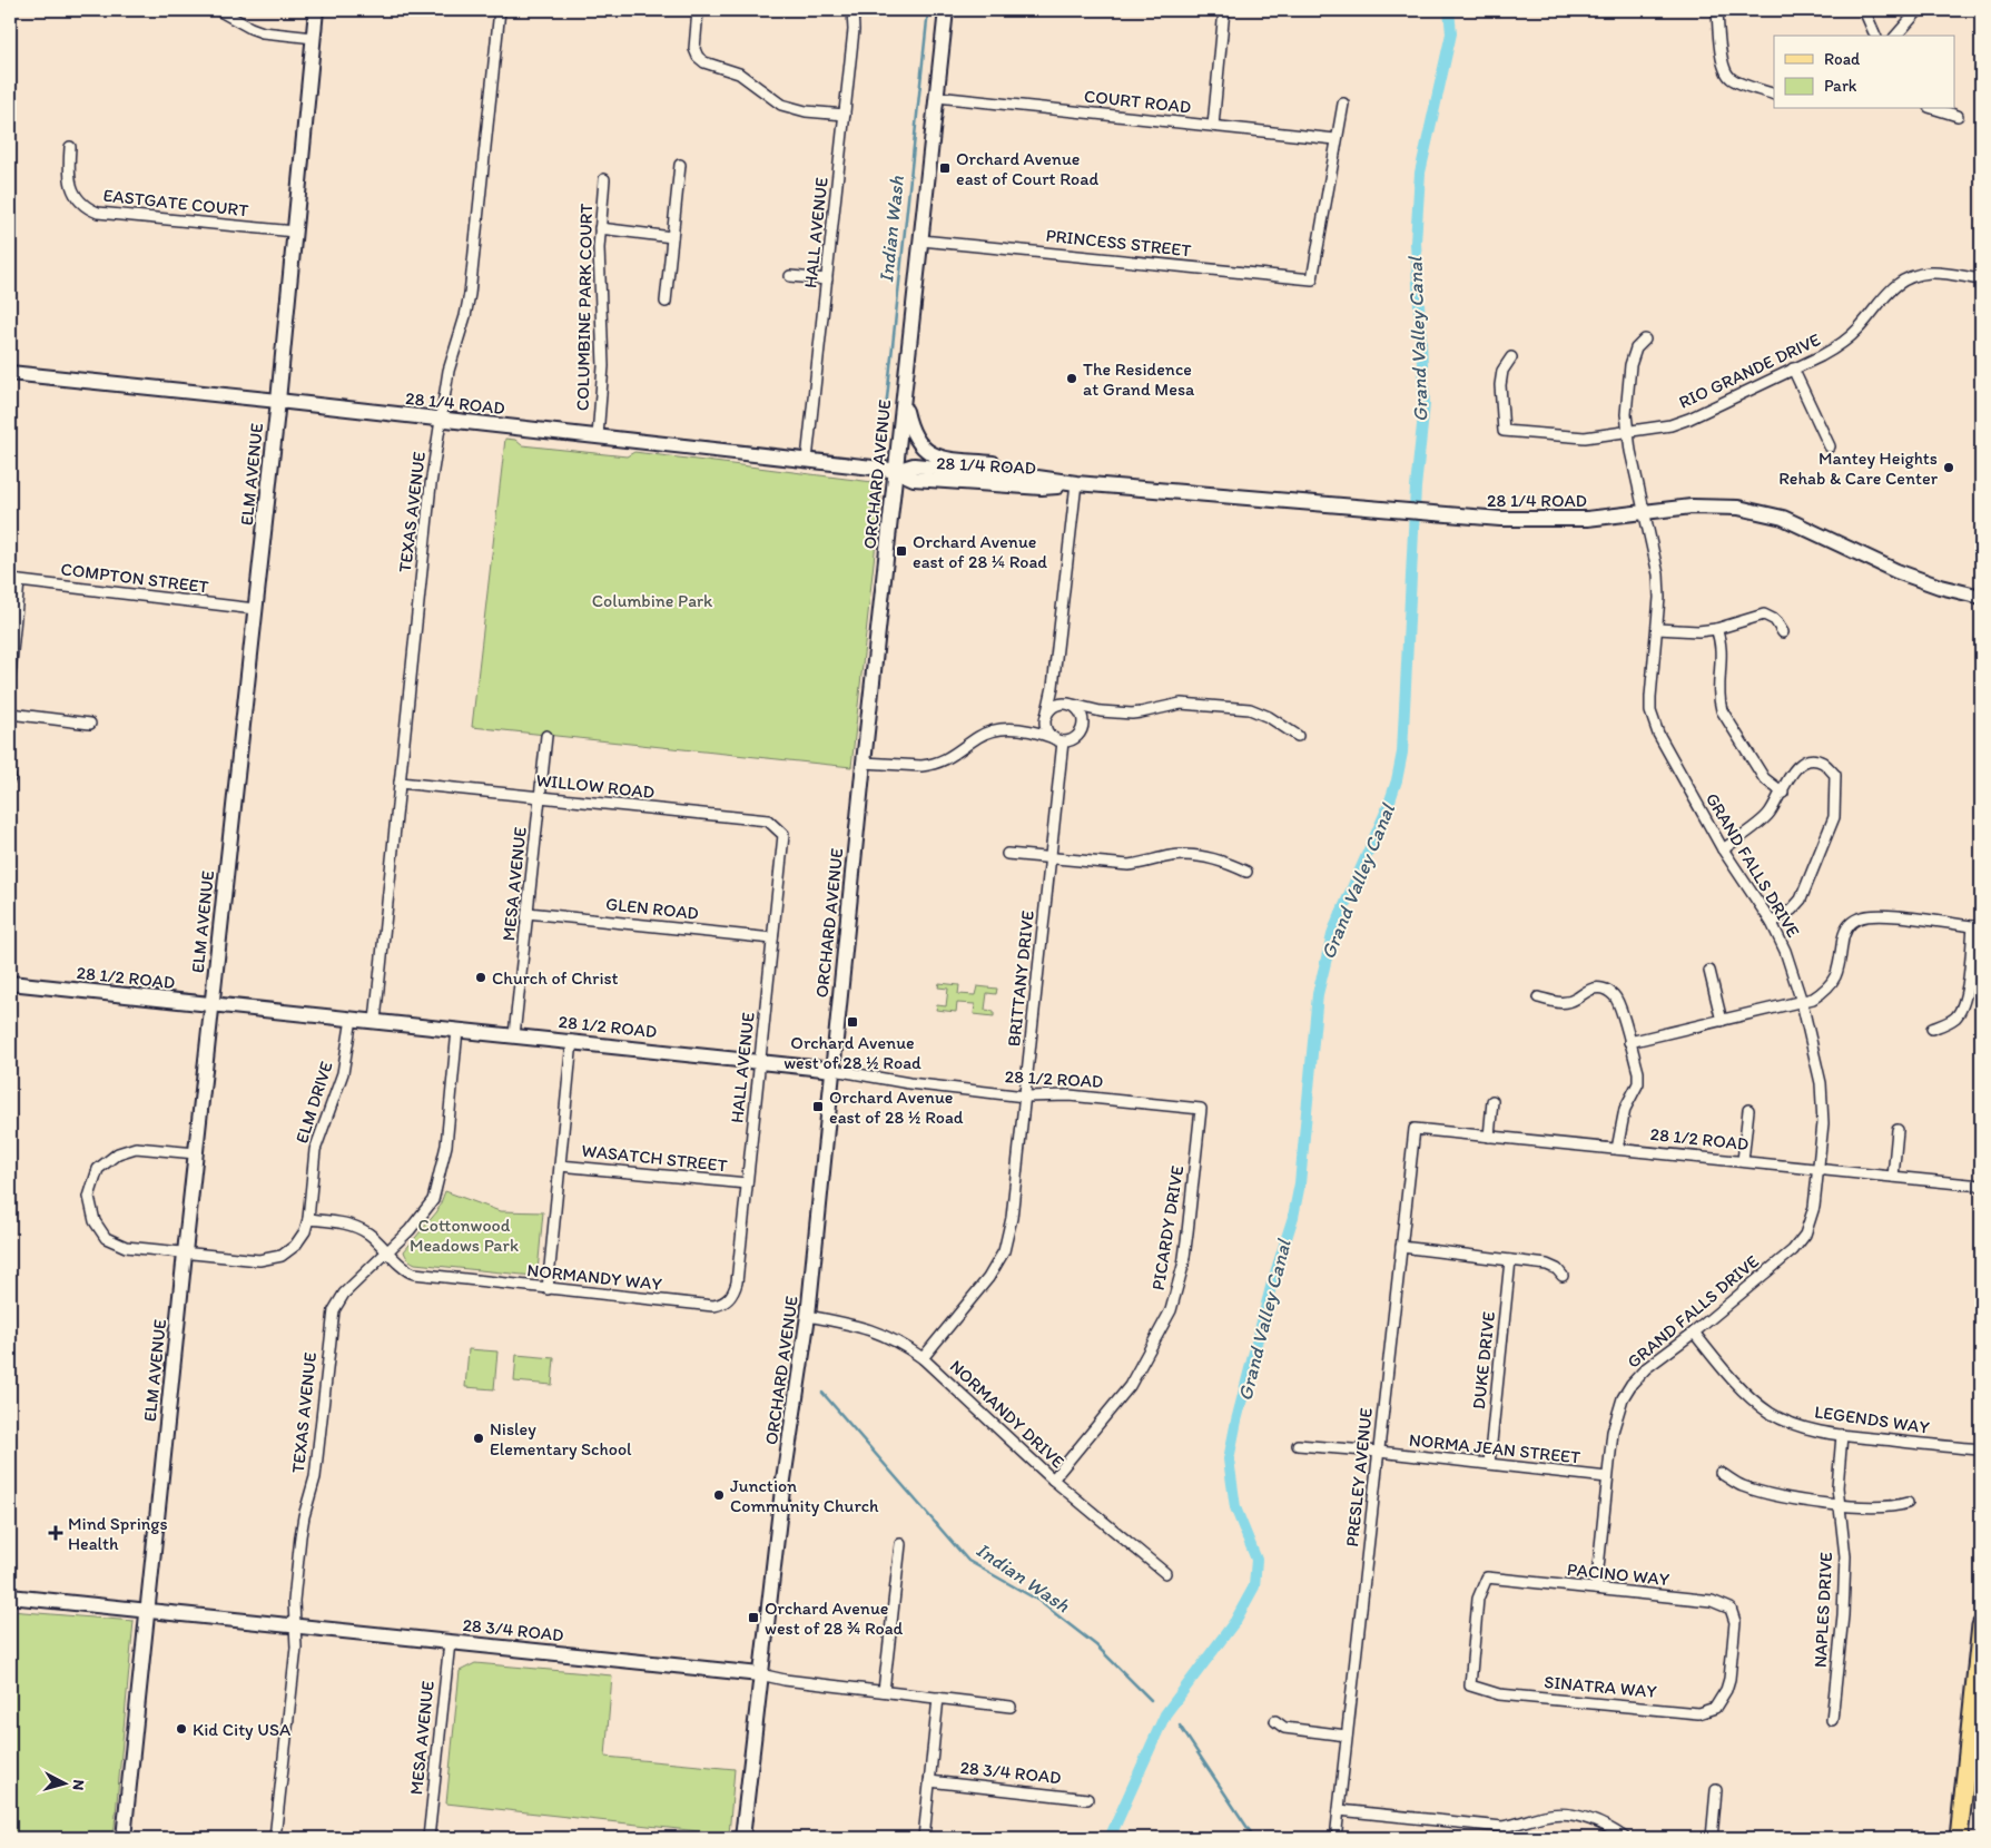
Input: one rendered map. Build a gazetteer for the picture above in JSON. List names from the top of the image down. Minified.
{"streets":{"street":["COURT ROAD","EASTGATE COURT","HALL AVENUE","PRINCESS STREET","COLUMBINE PARK COURT","RIO GRANDE DRIVE","28 1/4 ROAD","ELM AVENUE","ORCHARD AVENUE","TEXAS AVENUE","COMPTON STREET","WILLOW ROAD","GRAND FALLS DRIVE","MESA AVENUE","GLEN ROAD","28 1/2 ROAD","BRITTANY DRIVE","ELM DRIVE","WASATCH STREET","PICARDY DRIVE","NORMANDY WAY","DUKE DRIVE","NORMANDY DRIVE","LEGENDS WAY","NORMA JEAN STREET","PRESLEY AVENUE","PACINO WAY","NAPLES DRIVE","28 3/4 ROAD","SINATRA WAY"]},"crossings":[["COURT ROAD","PRINCESS STREET"],["COURT ROAD","ORCHARD AVENUE"],["EASTGATE COURT","ELM AVENUE"],["HALL AVENUE","28 1/4 ROAD"],["HALL AVENUE","WILLOW ROAD"],["HALL AVENUE","GLEN ROAD"],["HALL AVENUE","28 1/2 ROAD"],["HALL AVENUE","WASATCH STREET"],["HALL AVENUE","NORMANDY WAY"],["PRINCESS STREET","ORCHARD AVENUE"],["COLUMBINE PARK COURT","28 1/4 ROAD"],["RIO GRANDE DRIVE","GRAND FALLS DRIVE"],["28 1/4 ROAD","ELM AVENUE"],["28 1/4 ROAD","ORCHARD AVENUE"],["28 1/4 ROAD","TEXAS AVENUE"],["28 1/4 ROAD","GRAND FALLS DRIVE"],["ELM AVENUE","COMPTON STREET"],["ELM AVENUE","28 1/2 ROAD"],["ELM AVENUE","ELM DRIVE"],["ELM AVENUE","28 3/4 ROAD"],["ORCHARD AVENUE","28 1/2 ROAD"],["ORCHARD AVENUE","NORMANDY DRIVE"],["ORCHARD AVENUE","28 3/4 ROAD"],["TEXAS AVENUE","WILLOW ROAD"],["TEXAS AVENUE","28 1/2 ROAD"],["TEXAS AVENUE","NORMANDY WAY"],["TEXAS AVENUE","28 3/4 ROAD"],["WILLOW ROAD","MESA AVENUE"],["GRAND FALLS DRIVE","28 1/2 ROAD"],["GRAND FALLS DRIVE","LEGENDS WAY"],["GRAND FALLS DRIVE","NORMA JEAN STREET"],["GRAND FALLS DRIVE","PACINO WAY"],["MESA AVENUE","GLEN ROAD"],["MESA AVENUE","28 1/2 ROAD"],["MESA AVENUE","28 3/4 ROAD"],["28 1/2 ROAD","BRITTANY DRIVE"],["28 1/2 ROAD","ELM DRIVE"],["28 1/2 ROAD","PICARDY DRIVE"],["28 1/2 ROAD","PRESLEY AVENUE"],["BRITTANY DRIVE","NORMANDY DRIVE"],["ELM DRIVE","NORMANDY WAY"],["PICARDY DRIVE","NORMANDY DRIVE"],["DUKE DRIVE","NORMA JEAN STREET"],["LEGENDS WAY","NAPLES DRIVE"],["NORMA JEAN STREET","PRESLEY AVENUE"],["PACINO WAY","SINATRA WAY"]],"water":["Indian Wash","Grand Valley Canal"],"parks":["Columbine Park","Cottonwood Meadows Park"],"places":{"transit":["Orchard Avenue east of Court Road","Orchard Avenue east of 28 ¼ Road","Orchard Avenue west of 28 ½ Road","Orchard Avenue east of 28 ½ Road","Orchard Avenue west of 28 ¾ Road"],"other":["The Residence at Grand Mesa","Mantey Heights Rehab & Care Center","Church of Christ","Nisley Elementary School","Junction Community Church","Kid City USA"],"health":["Mind Springs Health"]},"legend":["Road","Park"],"north":"right"}
